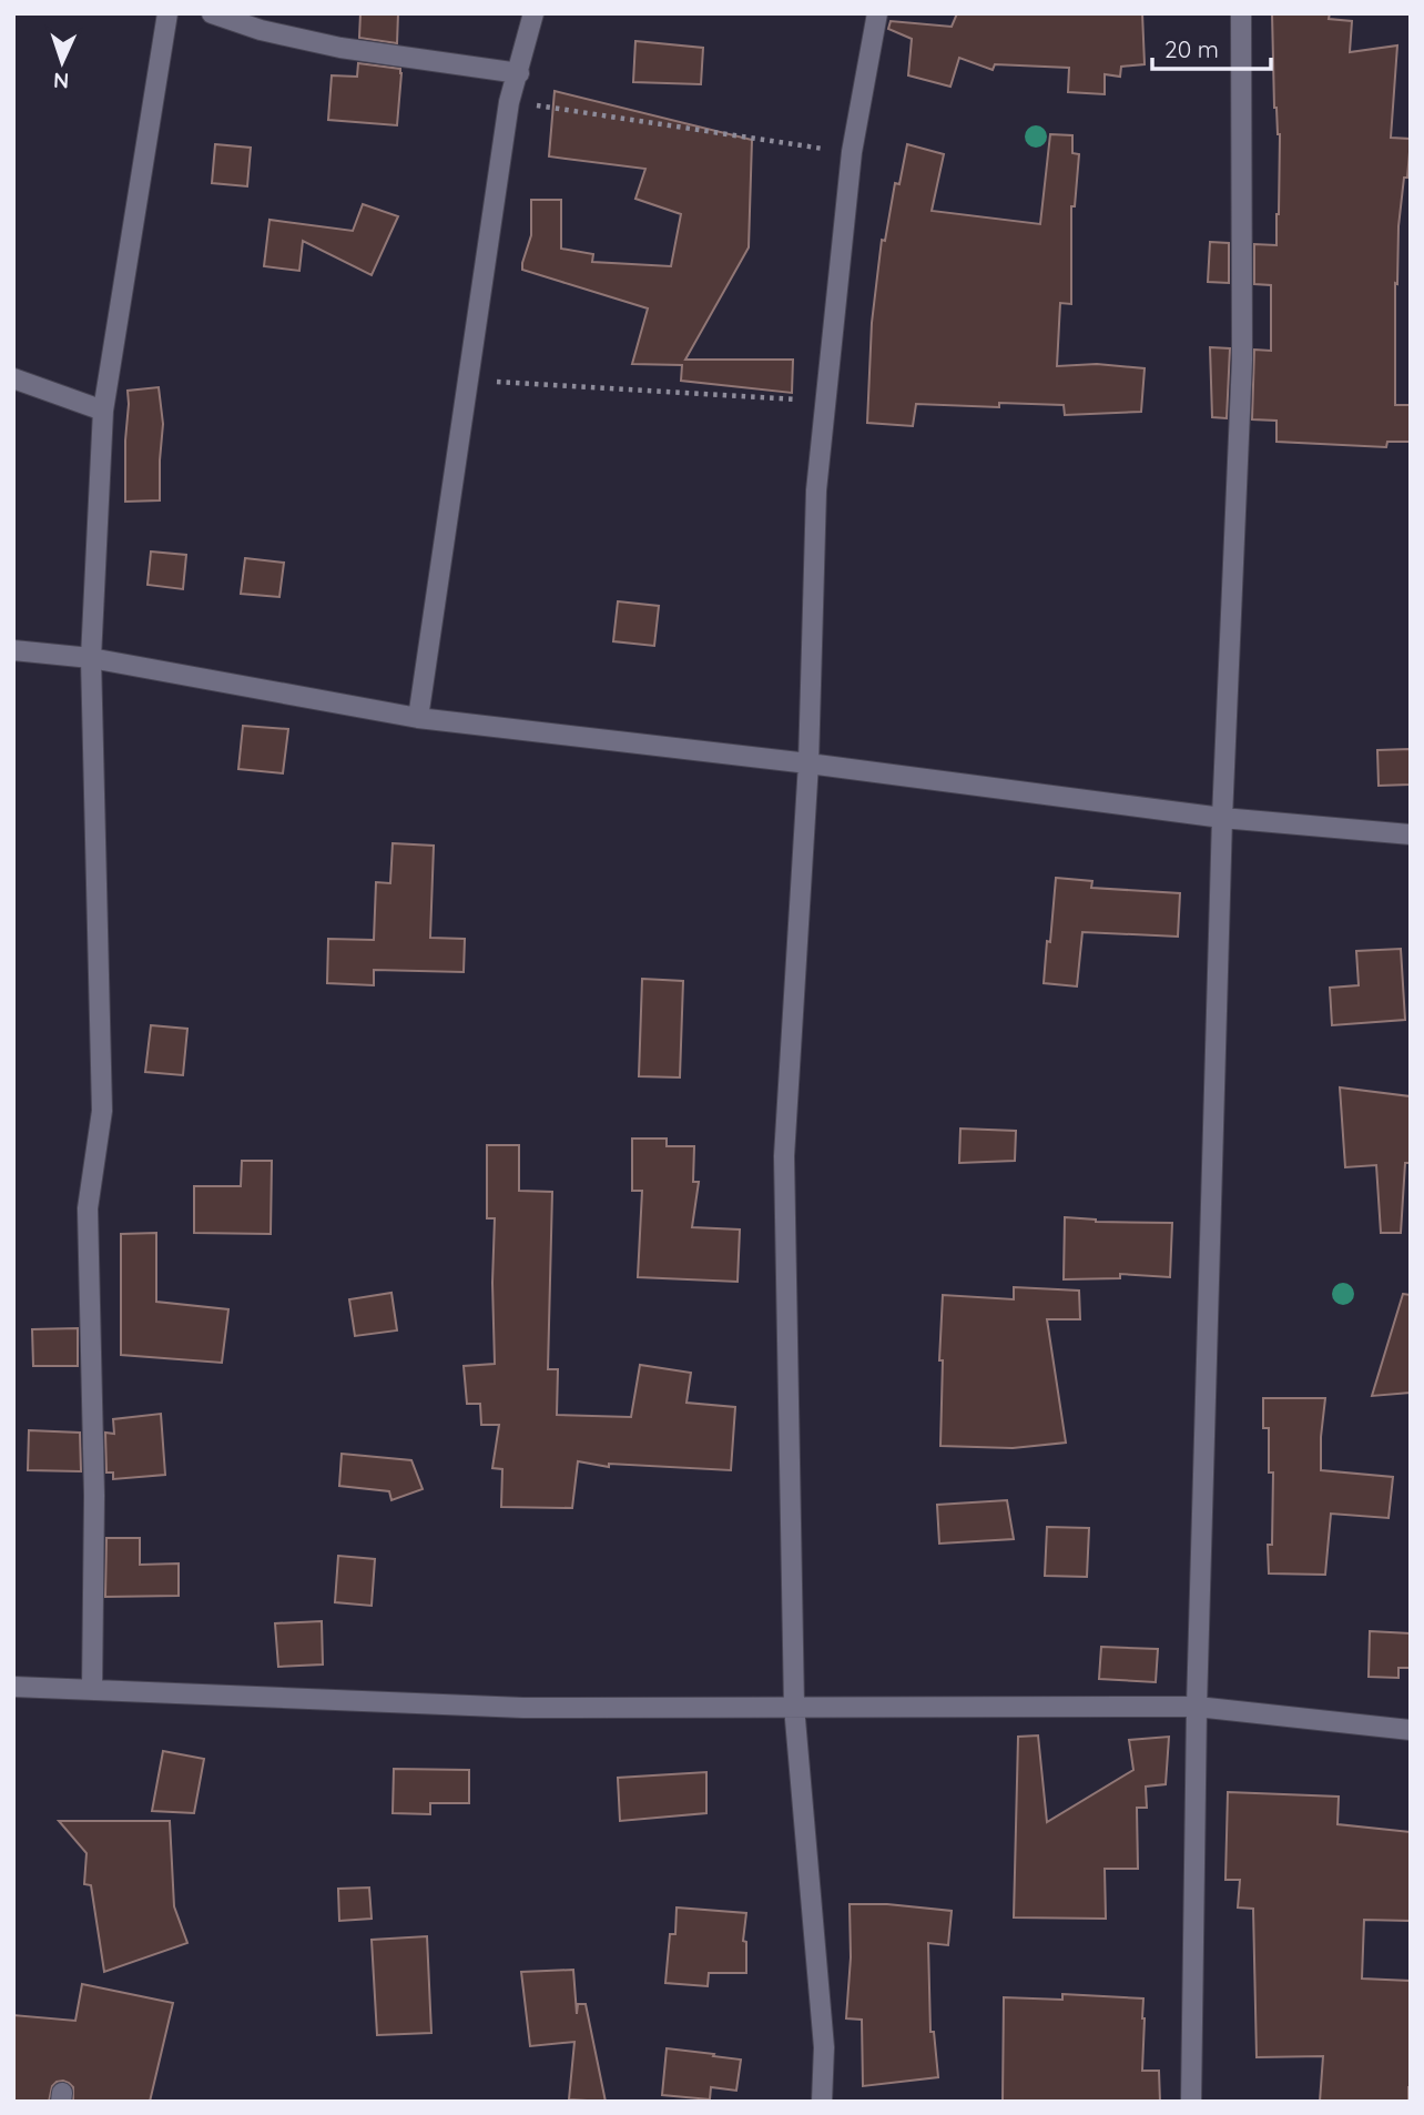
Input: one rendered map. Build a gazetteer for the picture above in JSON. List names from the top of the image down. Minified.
{"scale_bar":"20 m","north":"bottom"}
